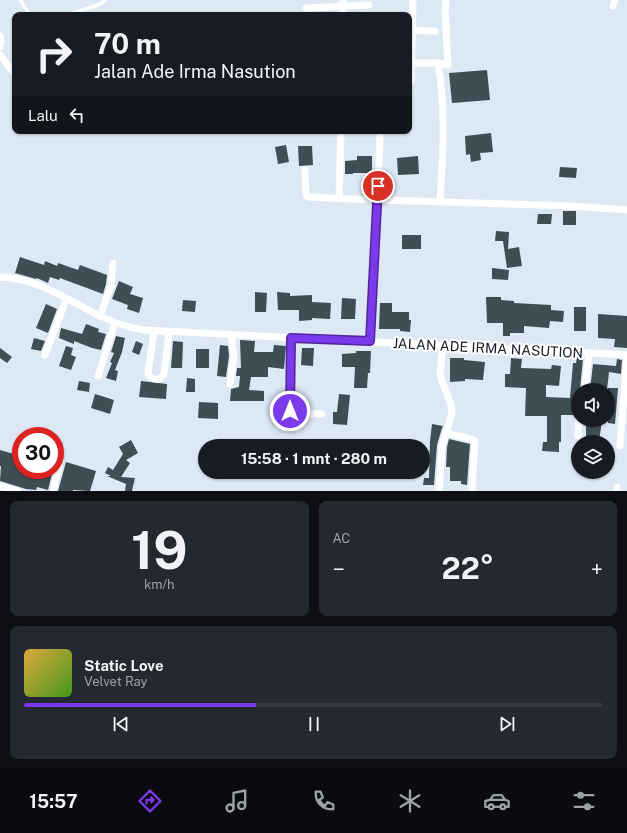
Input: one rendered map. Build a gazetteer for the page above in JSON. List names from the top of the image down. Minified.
{"streets":{"street":["JALAN ADE IRMA NASUTION"]},"page":{"turn":["70 m","Jalan Ade Irma Nasution"],"then":"Lalu","limit":"30","trip":"15:58 · 1 mnt · 280 m","tile":[["19","km/h"],"AC"],"heat":["−","22°","+"],"song":["Static Love","Velvet Ray"],"tabs":"15:57"}}
